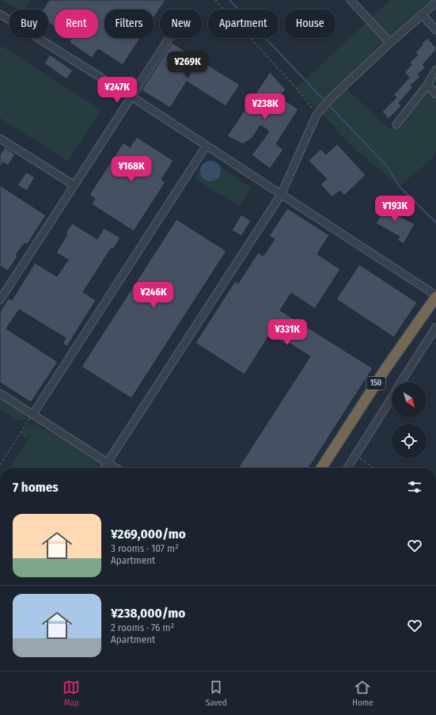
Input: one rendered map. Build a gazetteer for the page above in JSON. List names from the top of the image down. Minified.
{"streets":{"highway":["150"]},"north":"bottom right","page":{"chip":["Buy","Rent","Filters","New","Apartment","House"],"price":["¥269K","¥247K","¥238K","¥168K","¥193K","¥246K","¥331K"],"heading":"7 homes","list":[{"name":"¥269,000/mo","note":"3 rooms · 107 m² · Apartment"},{"name":"¥238,000/mo","note":"2 rooms · 76 m² · Apartment"}],"tabs":["Map","Saved","Home"]}}
